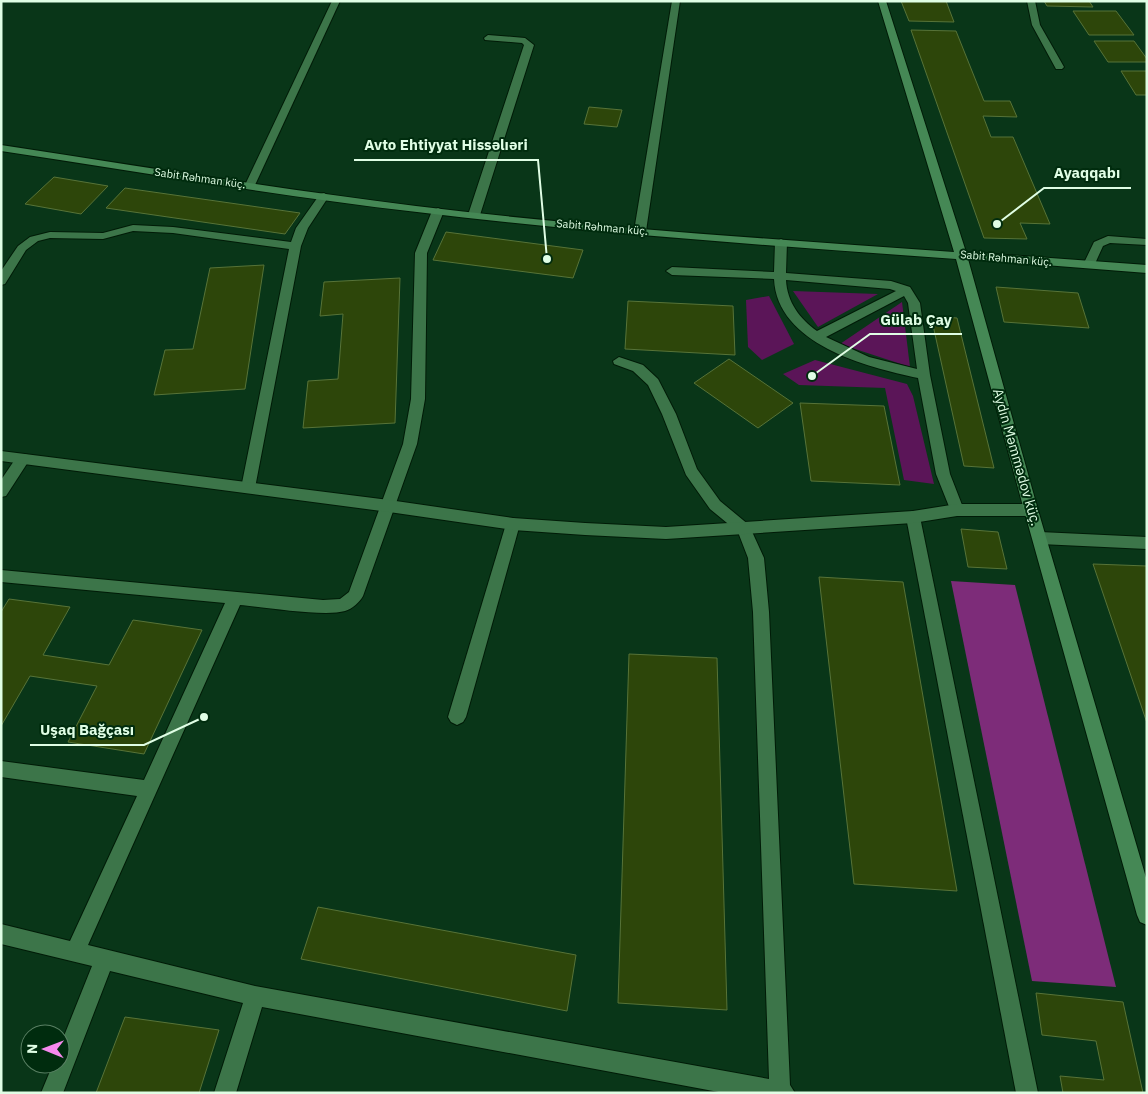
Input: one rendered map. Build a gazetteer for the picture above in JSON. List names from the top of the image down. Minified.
{"streets":{"main road":["Sabit Rəhman küç.","Aydın Məmmədov küç."]},"crossings":[["Sabit Rəhman küç.","Aydın Məmmədov küç."]],"places":["Ayaqqabı","Avto Ehtiyyat Hissəlıəri","Gülab Çay","Uşaq Bağçası"],"north":"left"}
